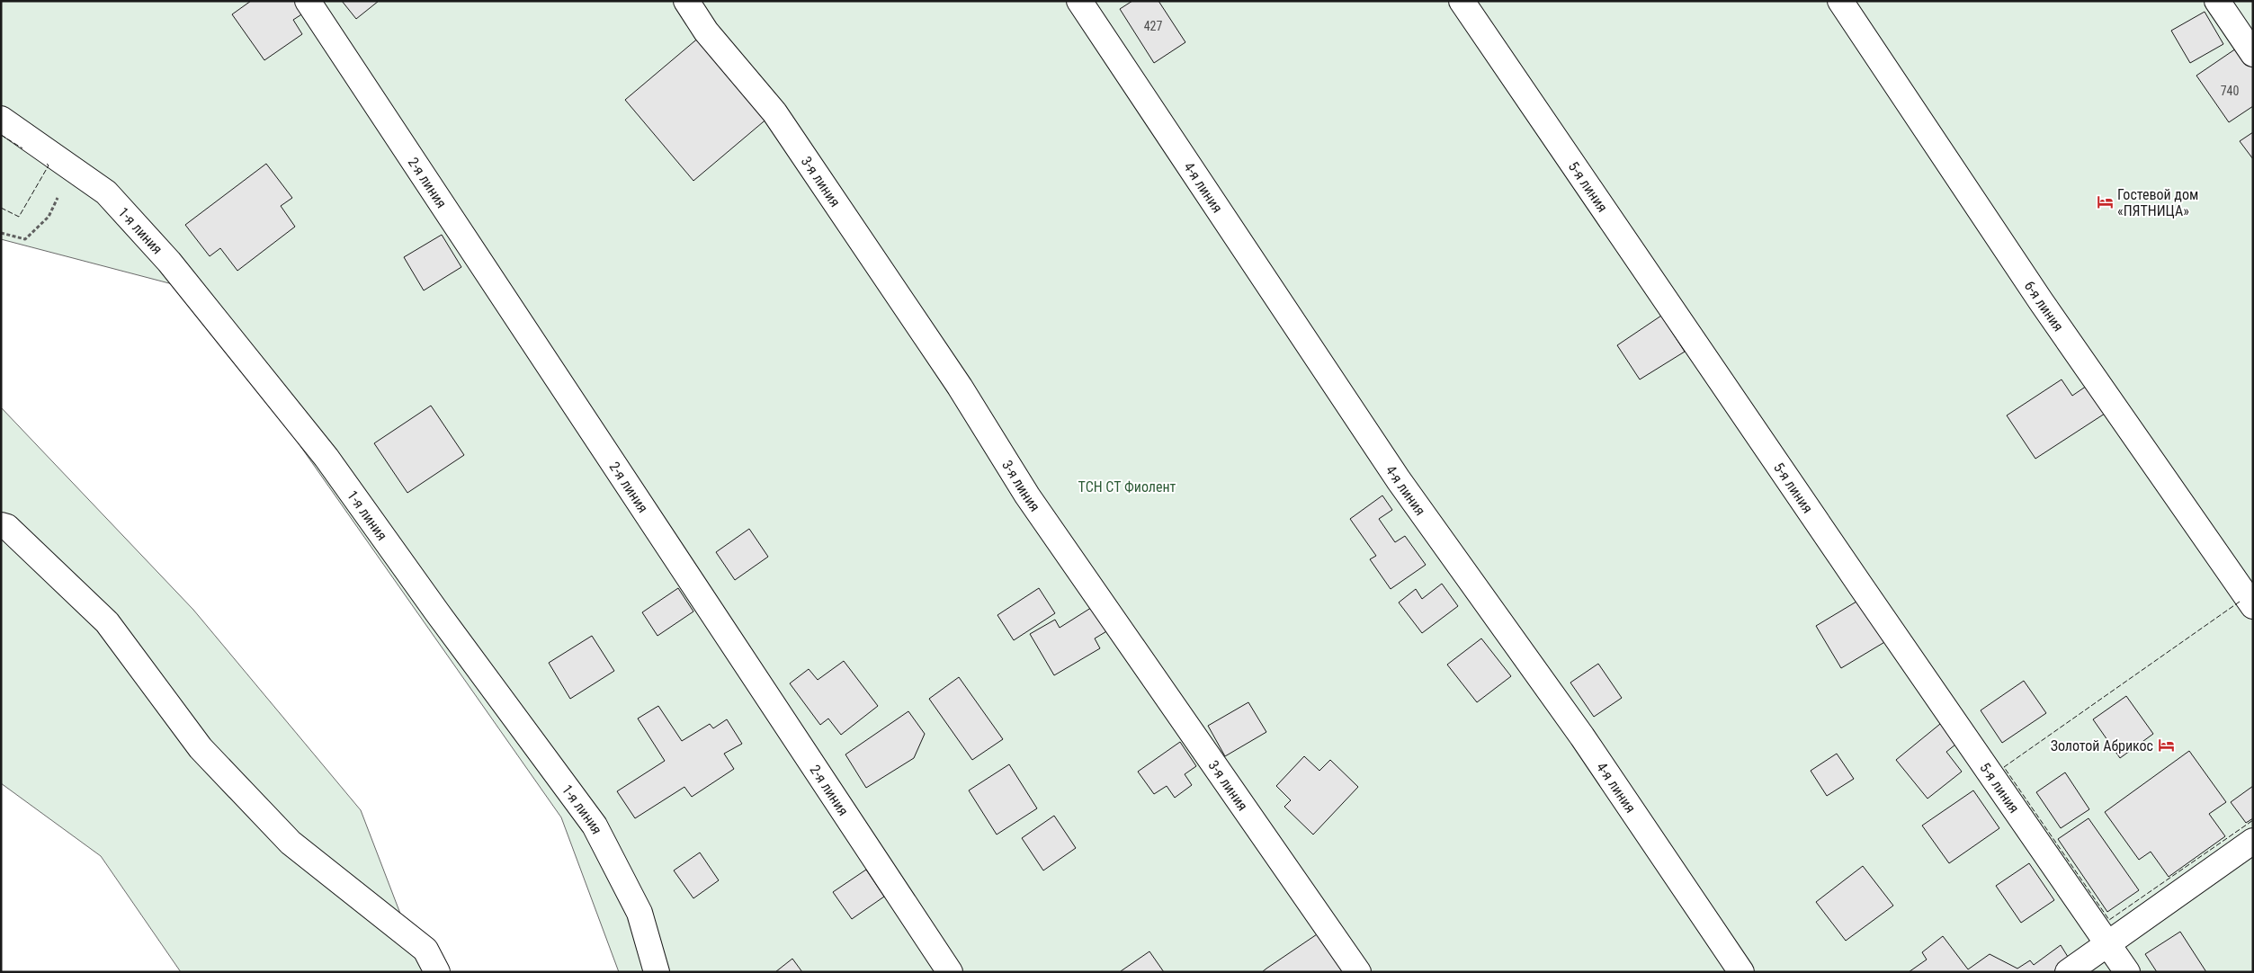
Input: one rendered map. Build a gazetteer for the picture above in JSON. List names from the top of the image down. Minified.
{"streets":{"street":["3-я линия","2-я линия","5-я линия","4-я линия","1-я линия","6-я линия"]},"parks":["ТСН СТ Фиолент"],"places":{"hotel":["Гостевой дом «ПЯТНИЦА»","Золотой Абрикос"]},"house_numbers":["427","740"]}
